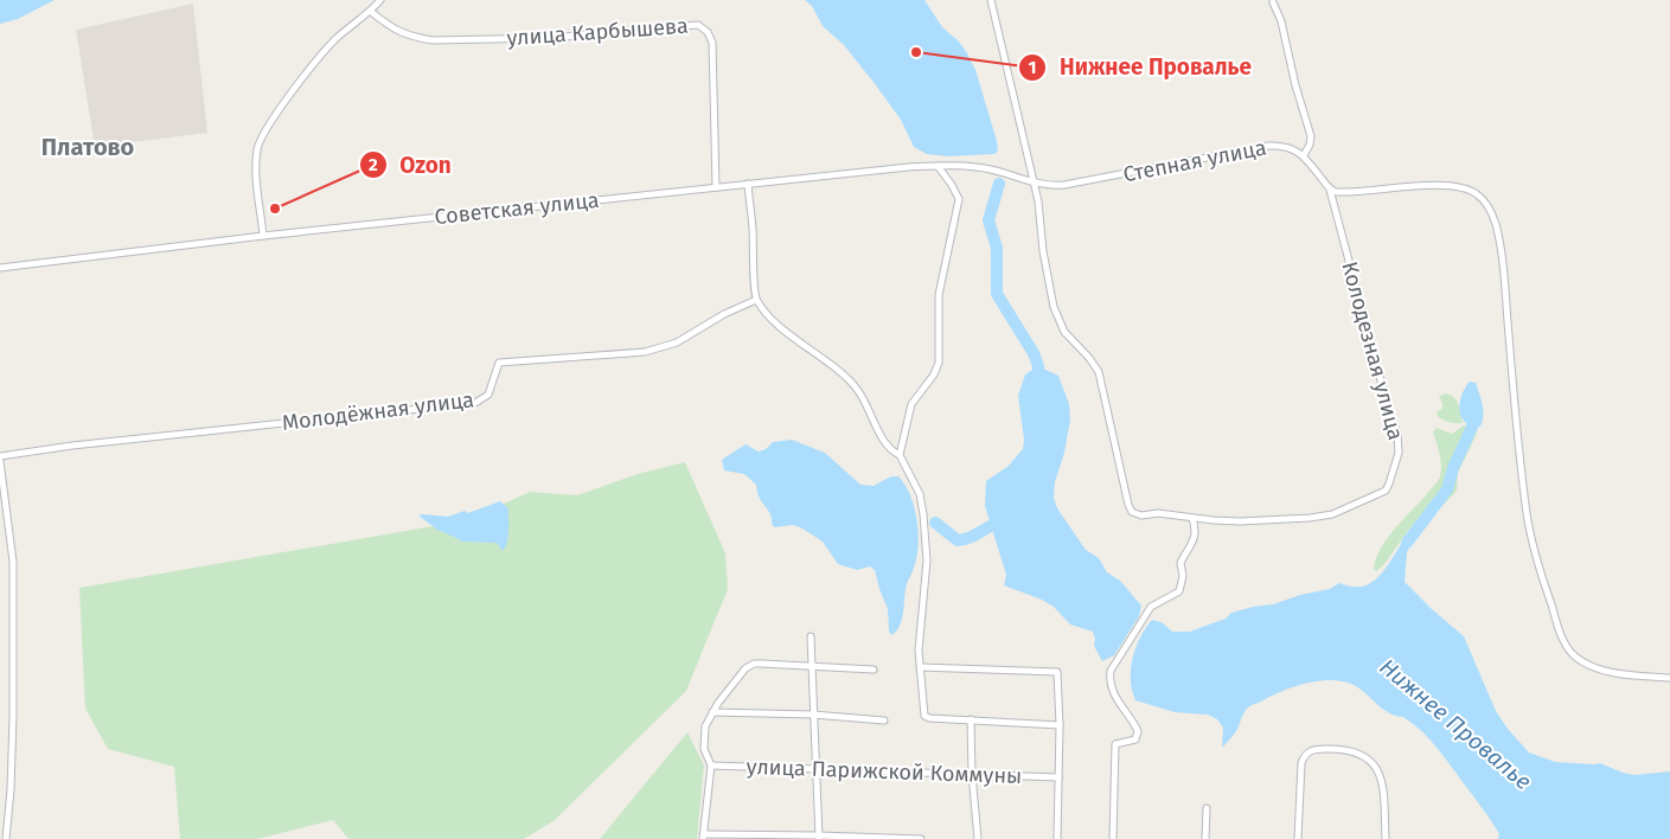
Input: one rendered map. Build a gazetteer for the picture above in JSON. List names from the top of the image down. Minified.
{"streets":{"street":["улица Карбышева","Степная улица","Советская улица","Колодезная улица","Молодёжная улица","улица Парижской Коммуны"]},"crossings":[["улица Карбышева","Советская улица"],["Степная улица","Советская улица"]],"districts":["Платово"],"water":["Нижнее Провалье"],"places":["Нижнее Провалье","Ozon"]}
